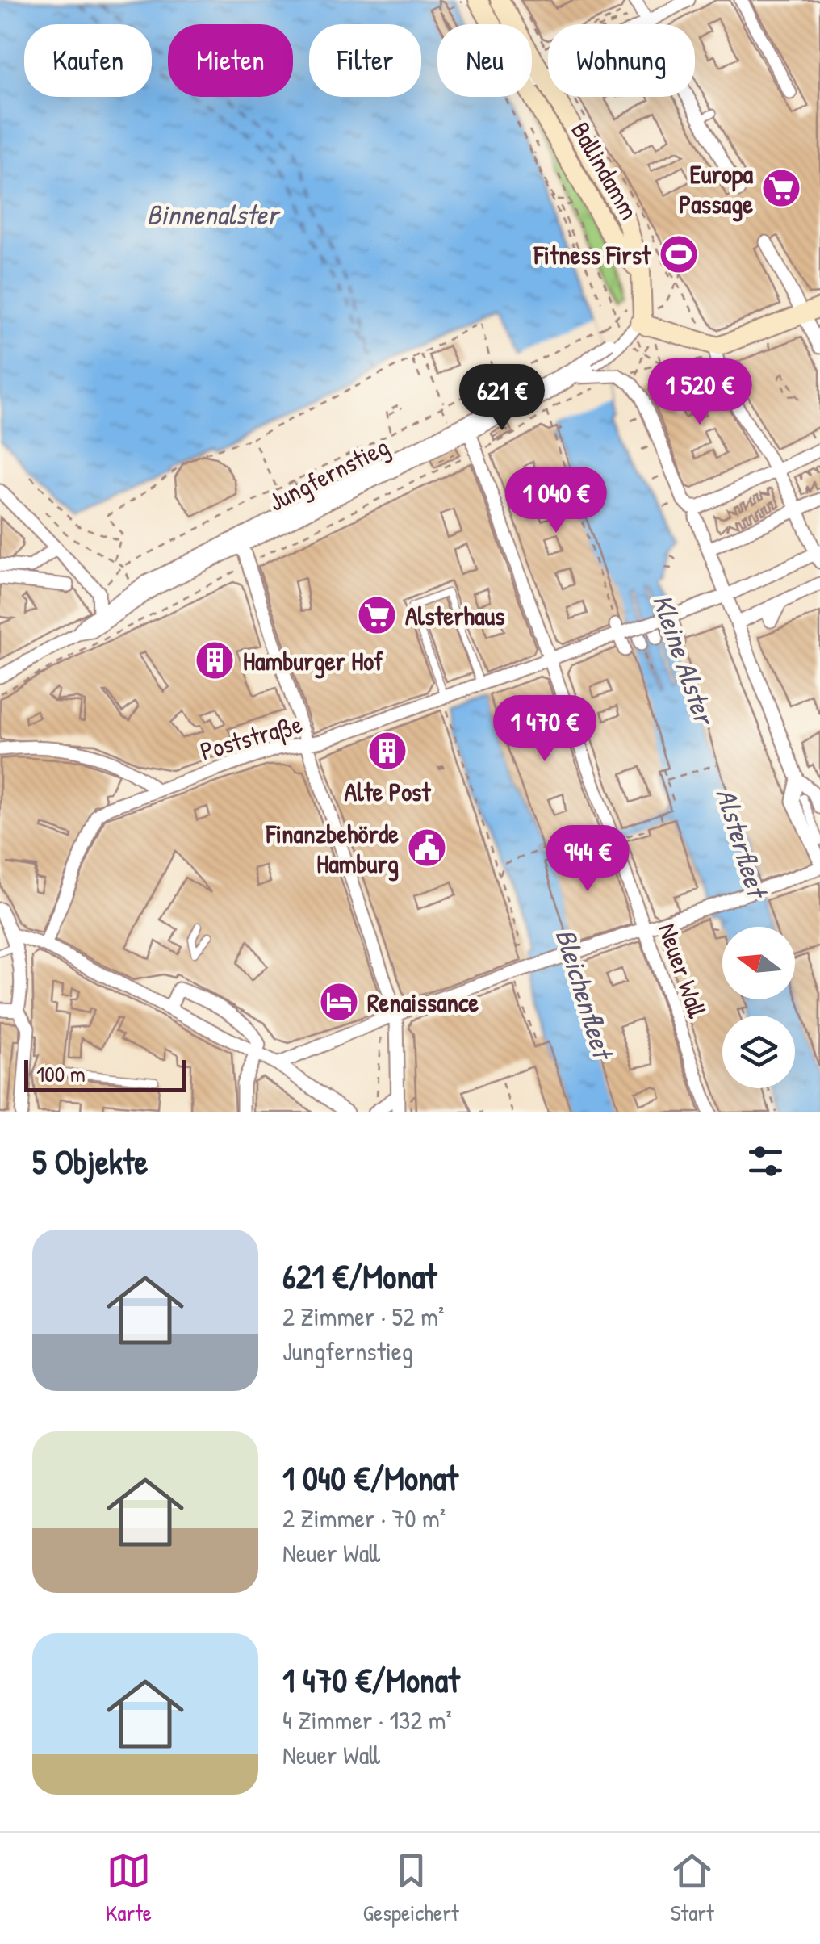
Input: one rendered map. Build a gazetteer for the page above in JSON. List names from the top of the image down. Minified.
{"streets":{"street":["Ballindamm","Jungfernstieg","Poststraße","Neuer Wall"]},"crossings":[["Ballindamm","Jungfernstieg"],["Jungfernstieg","Neuer Wall"],["Poststraße","Neuer Wall"]],"water":["Binnenalster","Kleine Alster","Alsterfleet","Bleichenfleet"],"places":{"supermarket":["Europa Passage","Alsterhaus"],"sports":["Fitness First"],"building":["Hamburger Hof","Alte Post"],"public building":["Finanzbehörde Hamburg"],"hotel":["Renaissance"]},"scale_bar":"100 m","north":"left","page":{"chip":["Kaufen","Mieten","Filter","Neu","Wohnung"],"price":["1 520 €","621 €","1 040 €","1 470 €","944 €"],"scale":"100 m","heading":"5 Objekte","list":[{"name":"621 €/Monat","note":"2 Zimmer · 52 m² · Jungfernstieg"},{"name":"1 040 €/Monat","note":"2 Zimmer · 70 m² · Neuer Wall"},{"name":"1 470 €/Monat","note":"4 Zimmer · 132 m² · Neuer Wall"}],"tabs":["Karte","Gespeichert","Start"]}}
